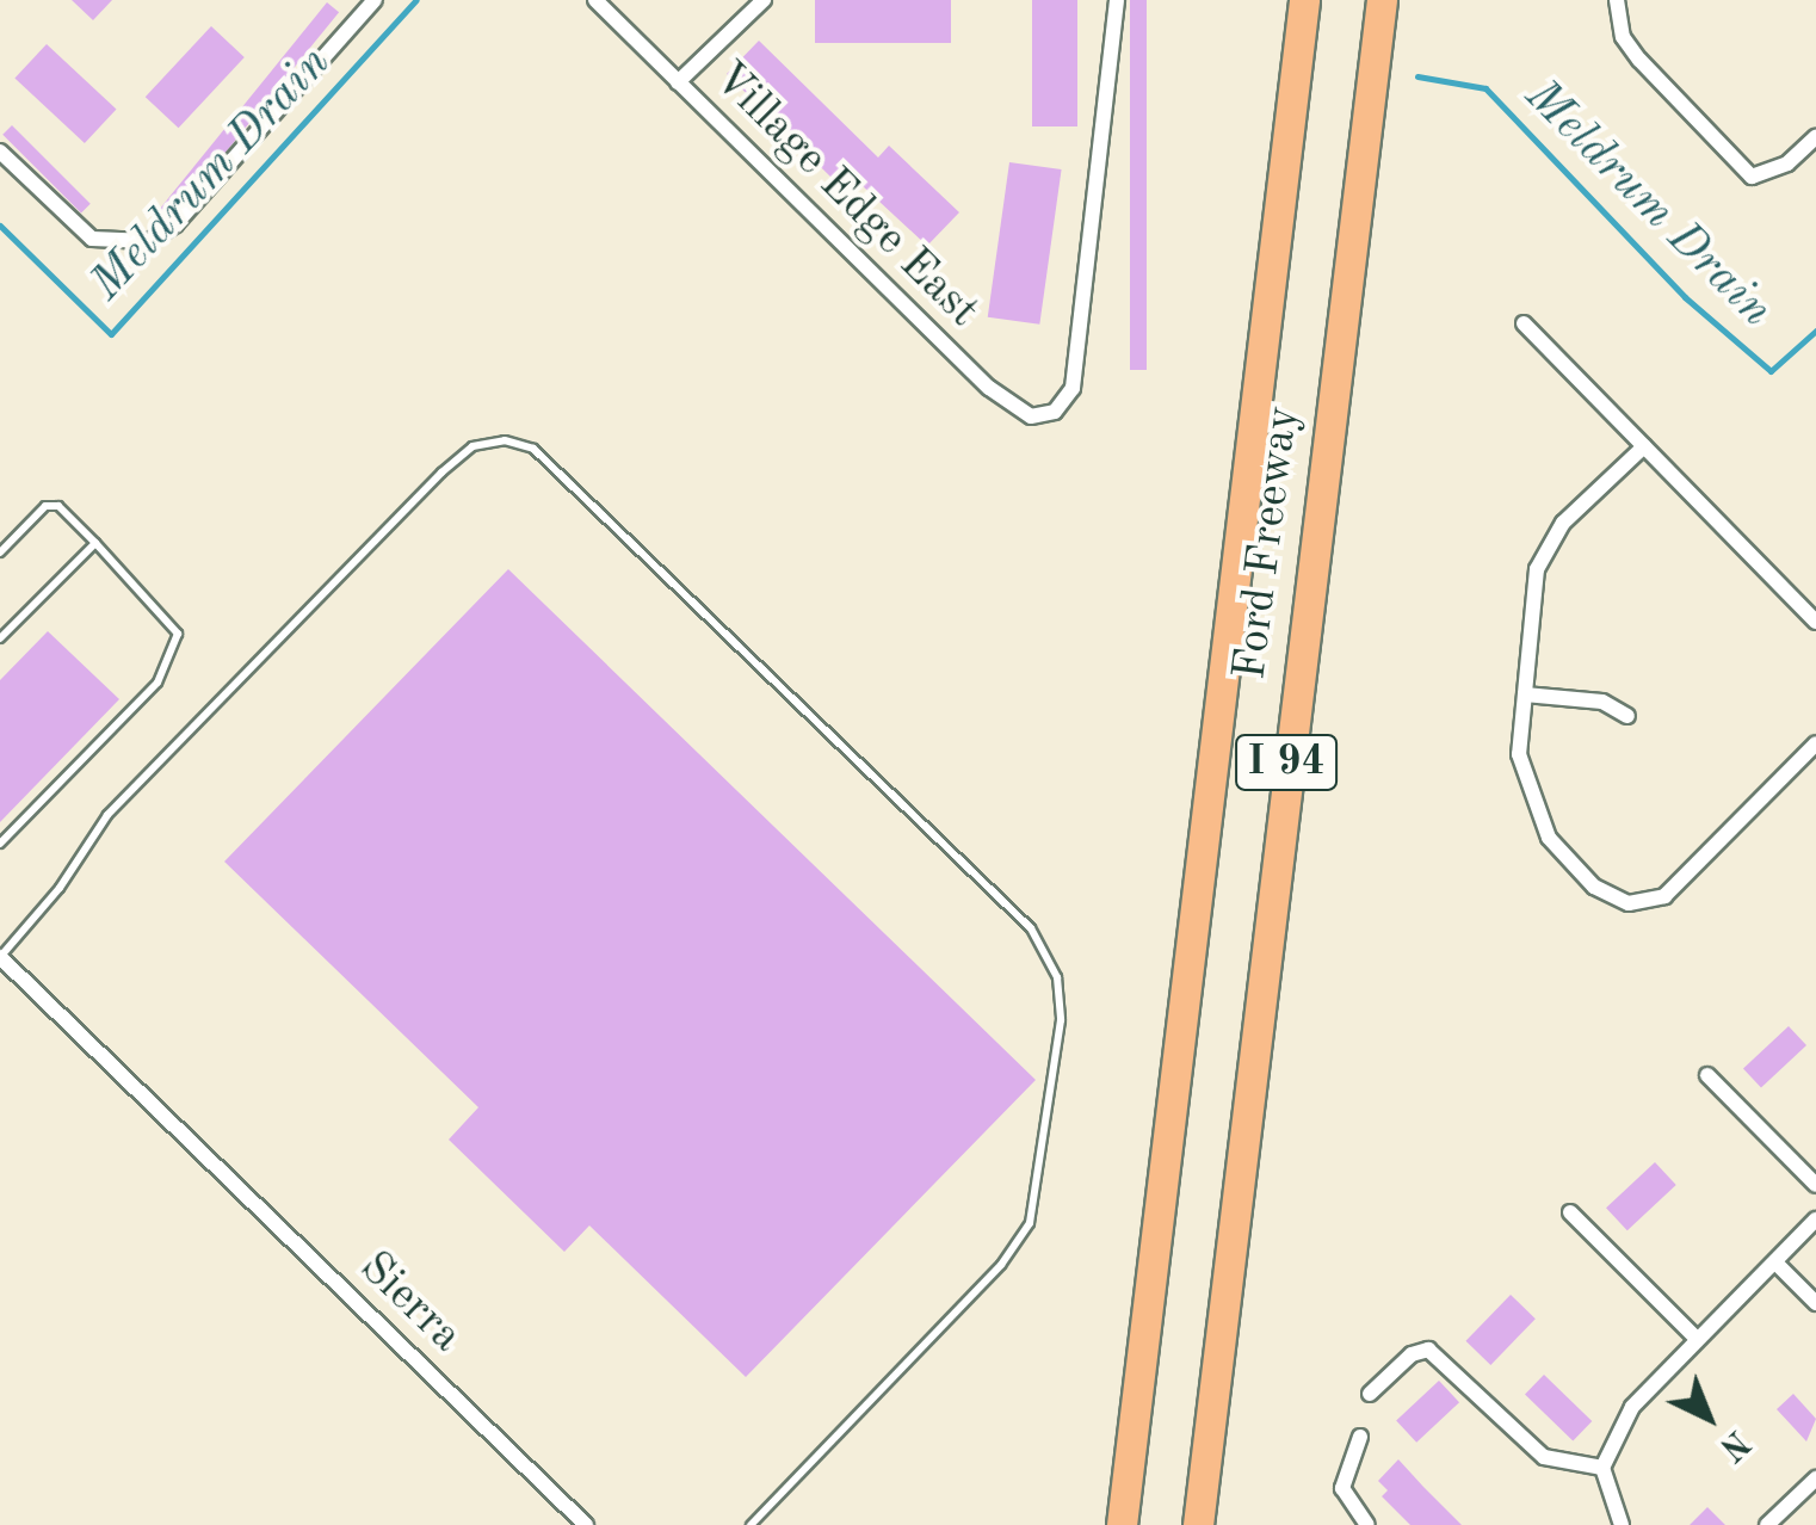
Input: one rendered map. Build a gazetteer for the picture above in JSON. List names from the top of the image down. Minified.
{"streets":{"highway":["Ford Freeway","I 94"],"street":["Village Edge East","Sierra"]},"water":["Meldrum Drain"],"north":"bottom right"}
